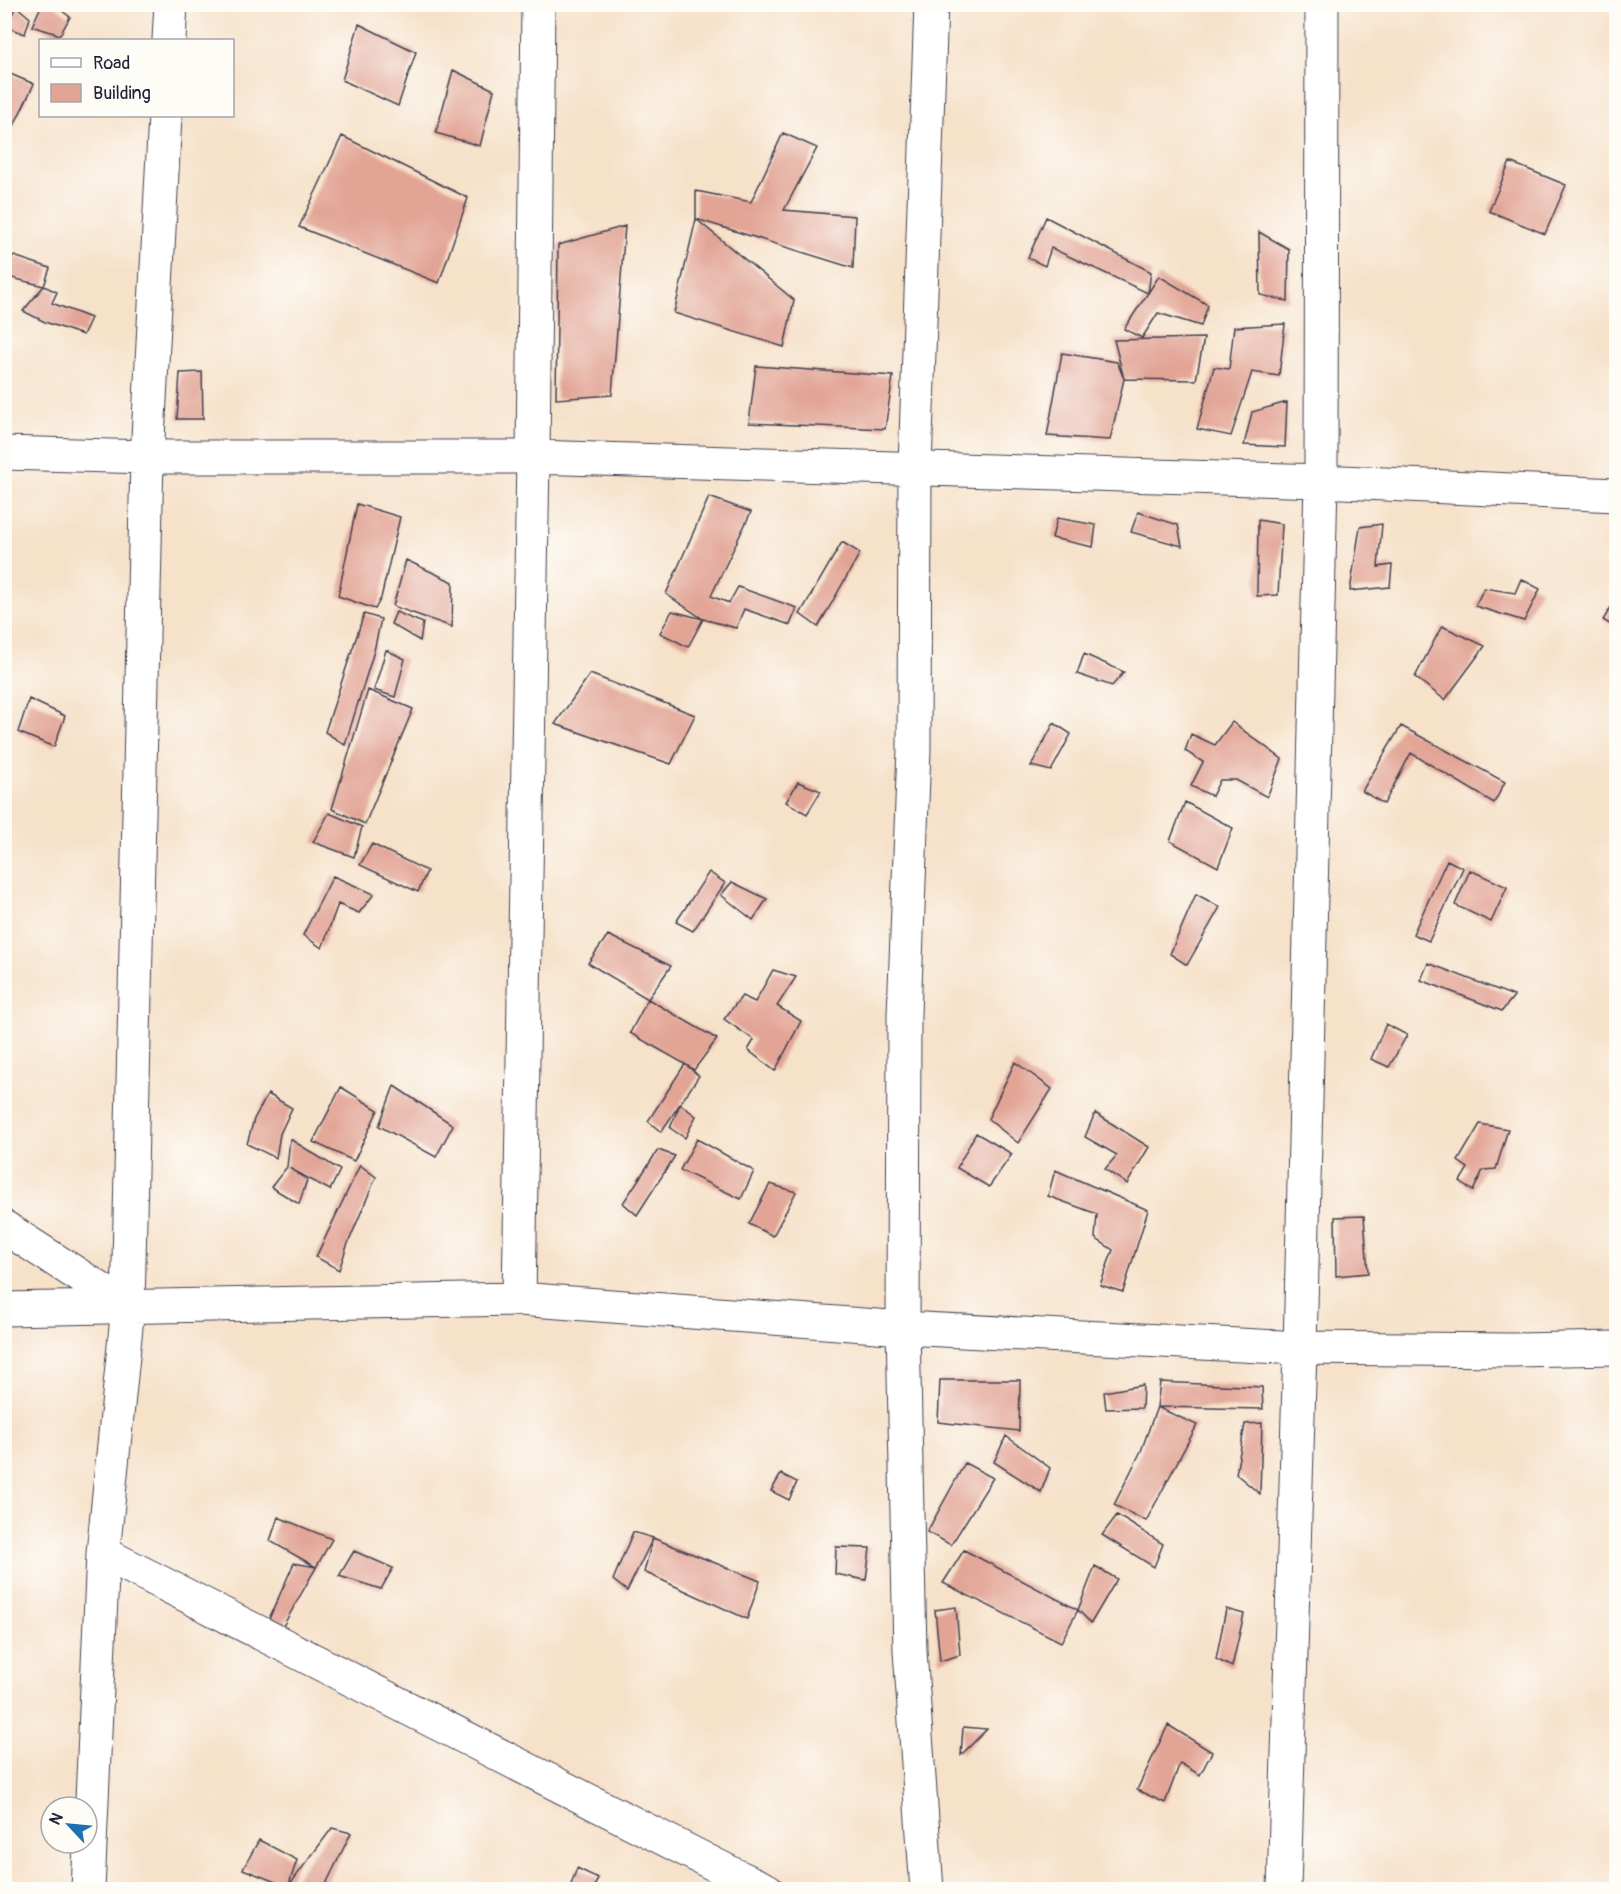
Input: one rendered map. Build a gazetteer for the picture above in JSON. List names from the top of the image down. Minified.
{"legend":["Road","Building"],"north":"top left"}
